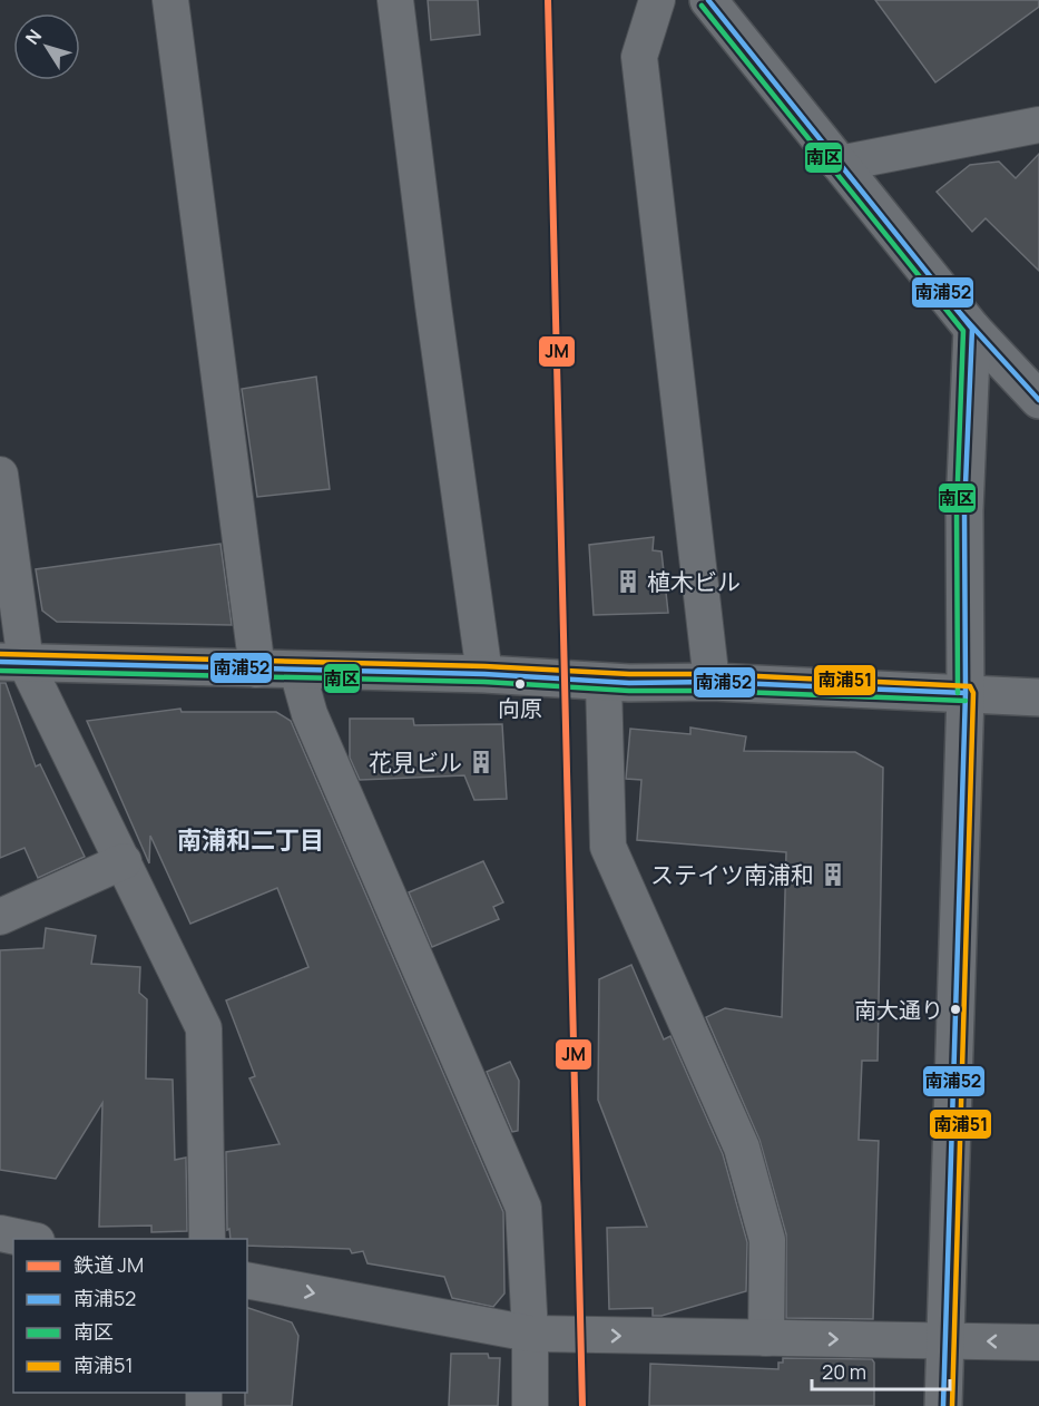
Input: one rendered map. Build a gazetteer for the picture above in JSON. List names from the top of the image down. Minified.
{"districts":["南浦和二丁目"],"places":{"building":["植木ビル","花見ビル","ステイツ南浦和"],"other":["向原","南大通り"]},"lines":["rail line JM","transit line 南浦52","transit line 南区","transit line 南浦51"],"legend":["鉄道 JM","南浦52","南区","南浦51"],"scale_bar":"20 m","north":"top left"}
